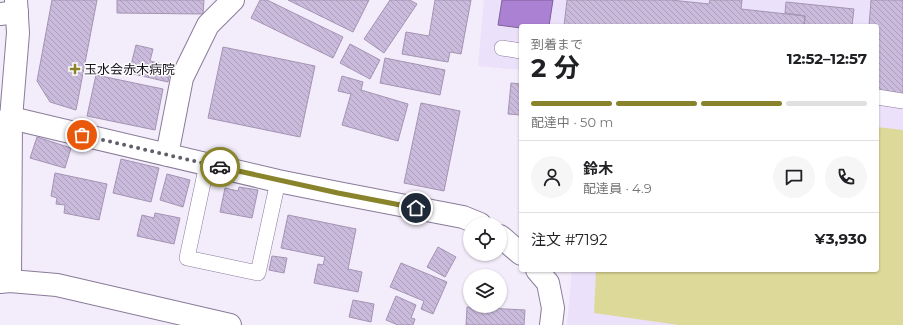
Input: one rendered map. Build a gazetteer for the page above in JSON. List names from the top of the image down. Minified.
{"places":{"health":["玉水会赤木病院"]},"page":{"heading":["2 分","到着まで","12:52–12:57"],"panel":["鈴木","配達員 · 4.9","注文 #7192","¥3,930"],"bar":"配達中 · 50 m"}}
